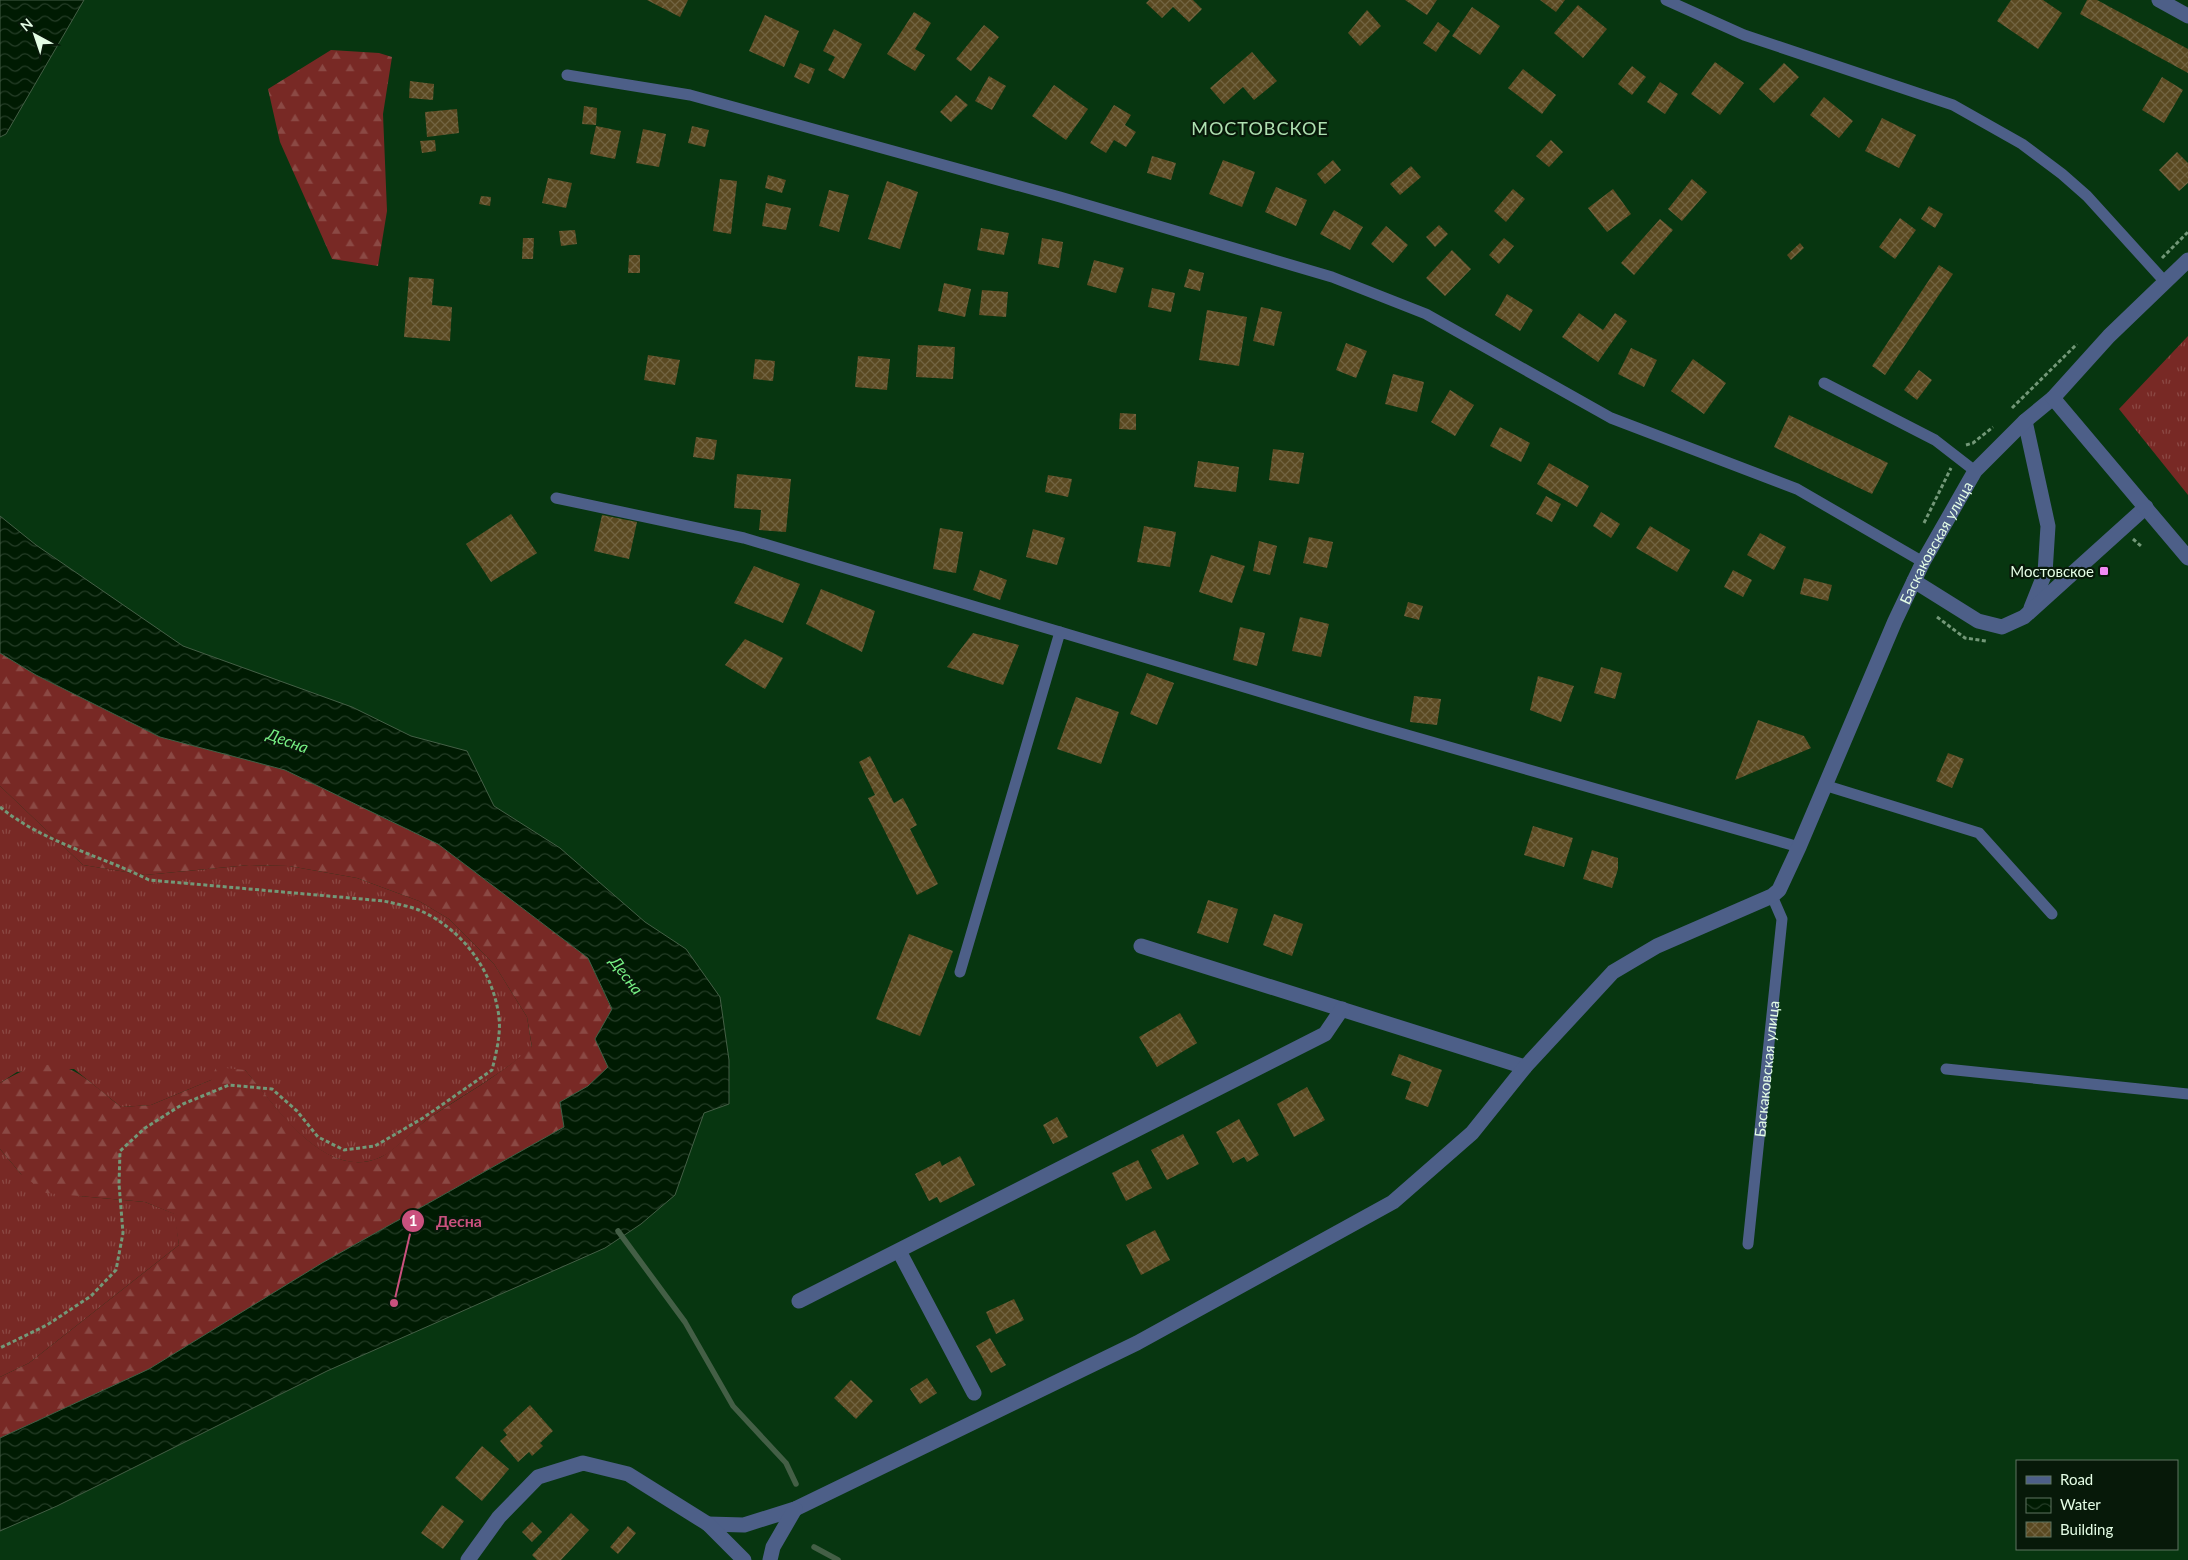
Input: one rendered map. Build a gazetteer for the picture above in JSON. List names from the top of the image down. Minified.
{"streets":{"street":["Баскаковская улица"]},"districts":["МОСТОВСКОЕ"],"water":["Десна"],"places":{"transit":["Мостовское"],"other":["Десна"]},"legend":["Road","Water","Building"],"north":"top left"}
